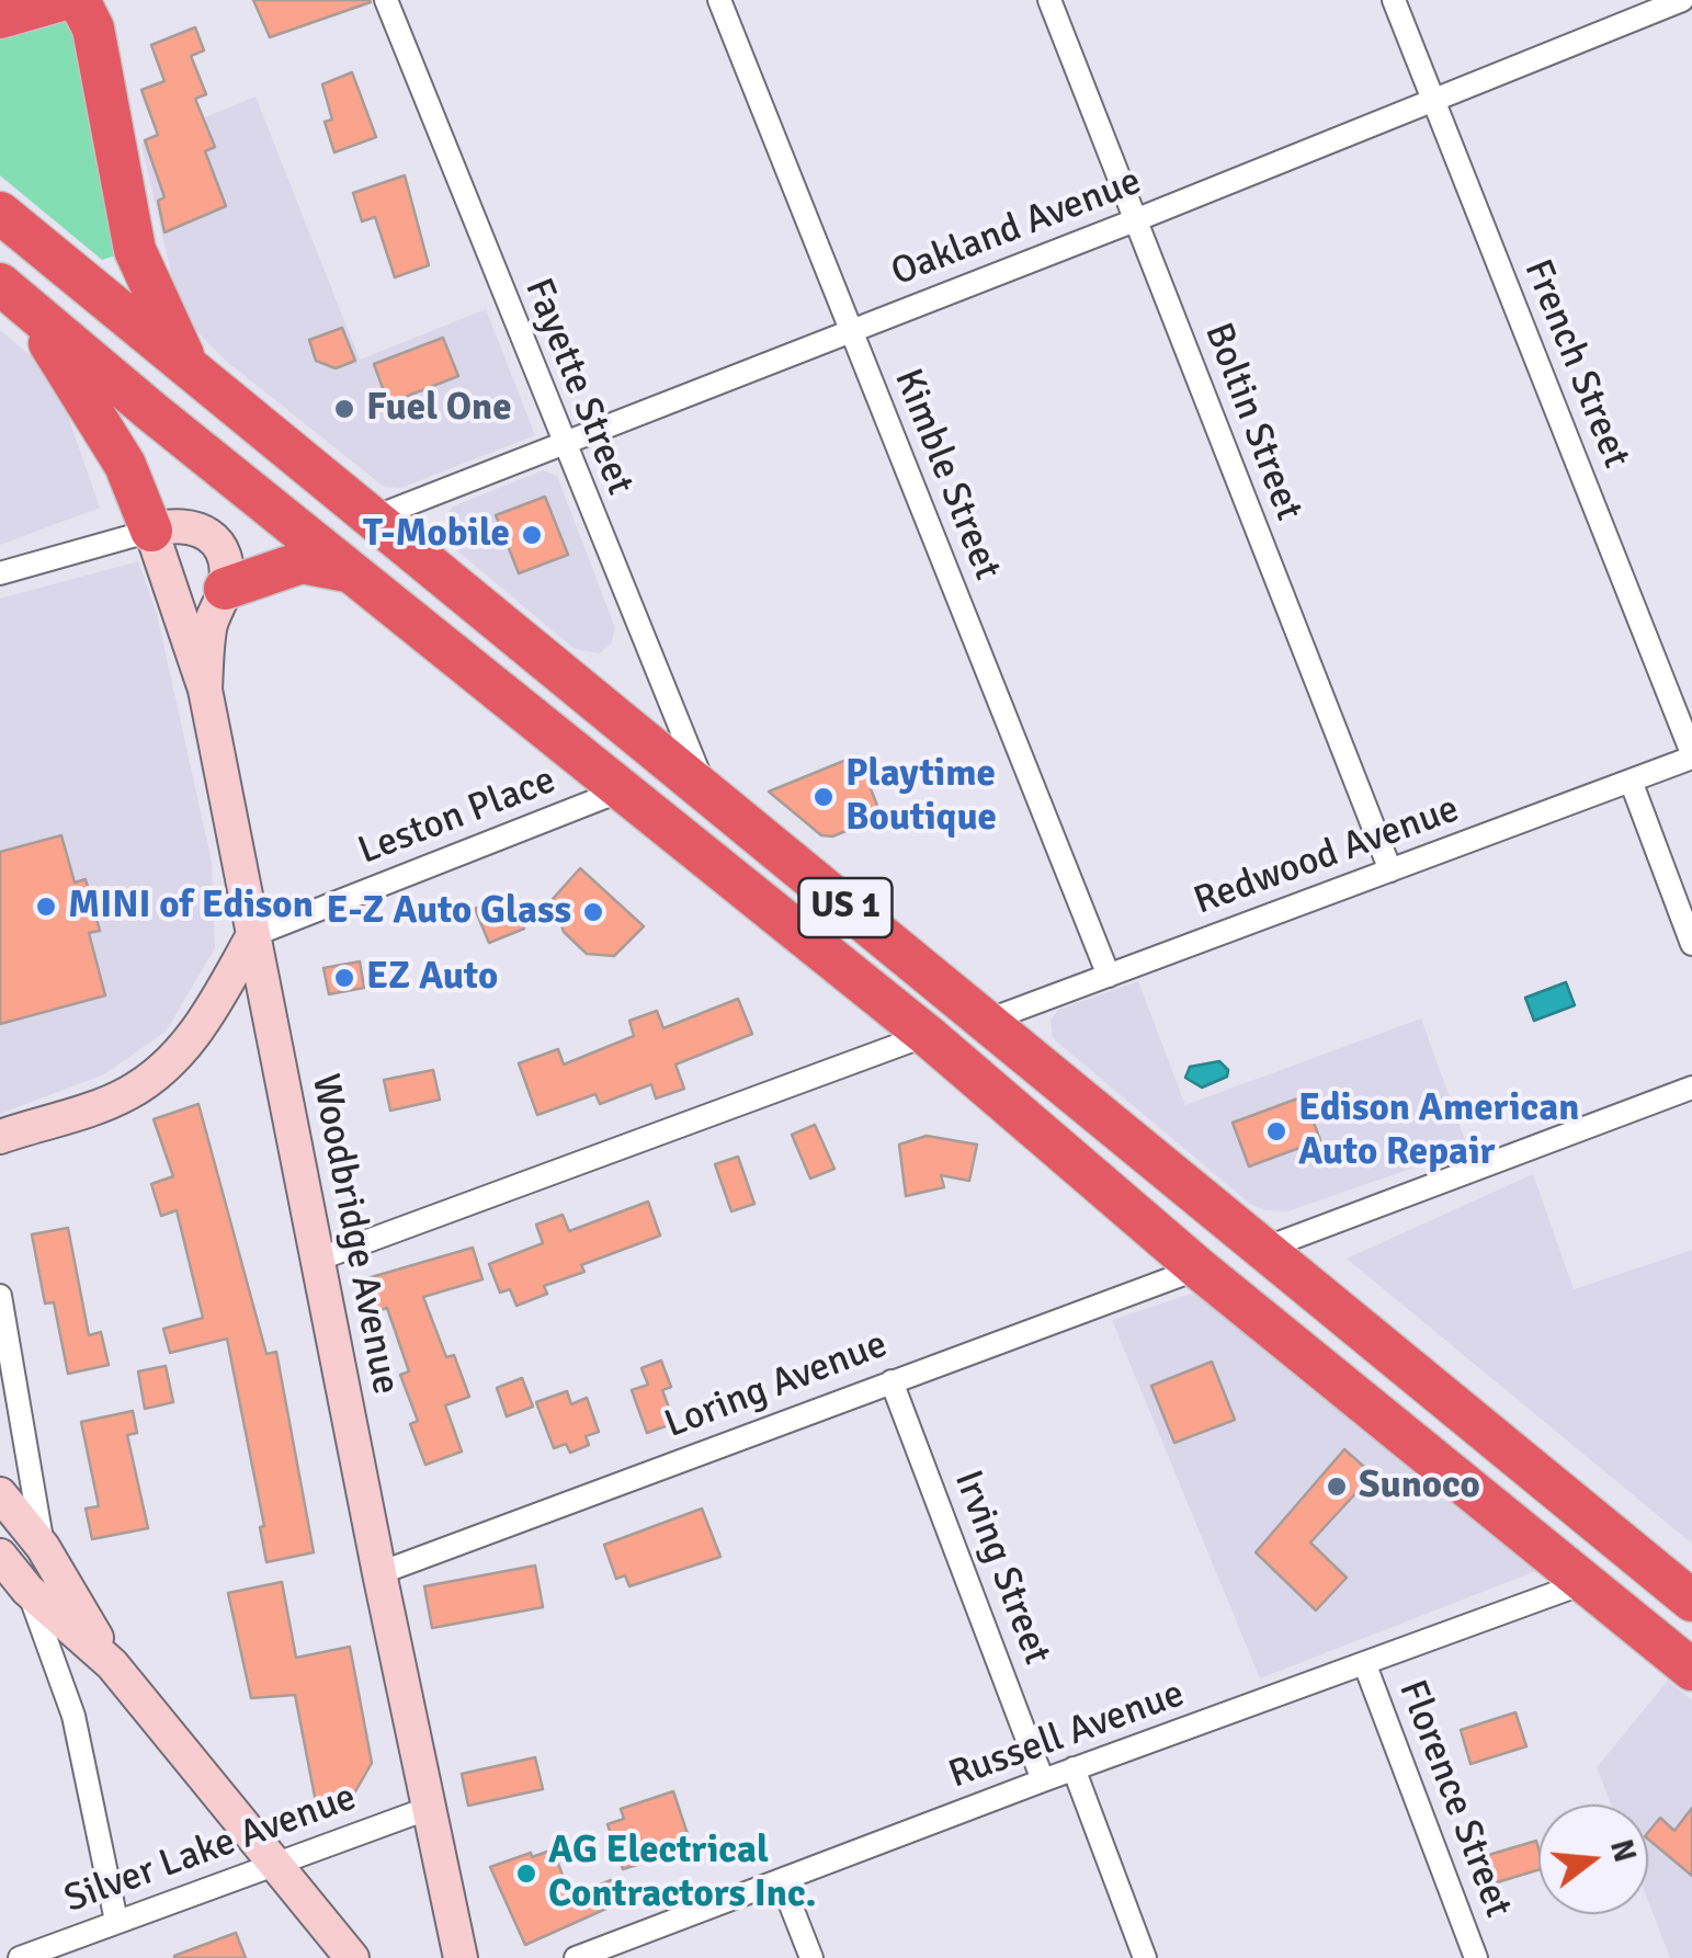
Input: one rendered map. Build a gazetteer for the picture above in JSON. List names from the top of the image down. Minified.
{"streets":{"highway":["US 1"],"street":["Oakland Avenue","French Street","Fayette Street","Boltin Street","Kimble Street","Leston Place","Redwood Avenue","Woodbridge Avenue","Loring Avenue","Irving Street","Russell Avenue","Florence Street","Silver Lake Avenue"]},"crossings":[["Oakland Avenue","French Street"],["Oakland Avenue","Fayette Street"],["Oakland Avenue","Boltin Street"],["Oakland Avenue","Kimble Street"],["Oakland Avenue","US 1"],["French Street","Redwood Avenue"],["Fayette Street","US 1"],["Boltin Street","Redwood Avenue"],["Kimble Street","Redwood Avenue"],["Leston Place","US 1"],["Leston Place","Woodbridge Avenue"],["Redwood Avenue","US 1"],["US 1","Loring Avenue"],["US 1","Russell Avenue"],["Woodbridge Avenue","Loring Avenue"],["Woodbridge Avenue","Silver Lake Avenue"],["Loring Avenue","Irving Street"],["Irving Street","Russell Avenue"],["Russell Avenue","Florence Street"]],"places":["Fuel One","T-Mobile","Playtime Boutique","MINI of Edison","E-Z Auto Glass","EZ Auto","Edison American Auto Repair","Sunoco","AG Electrical Contractors Inc."],"north":"right"}
